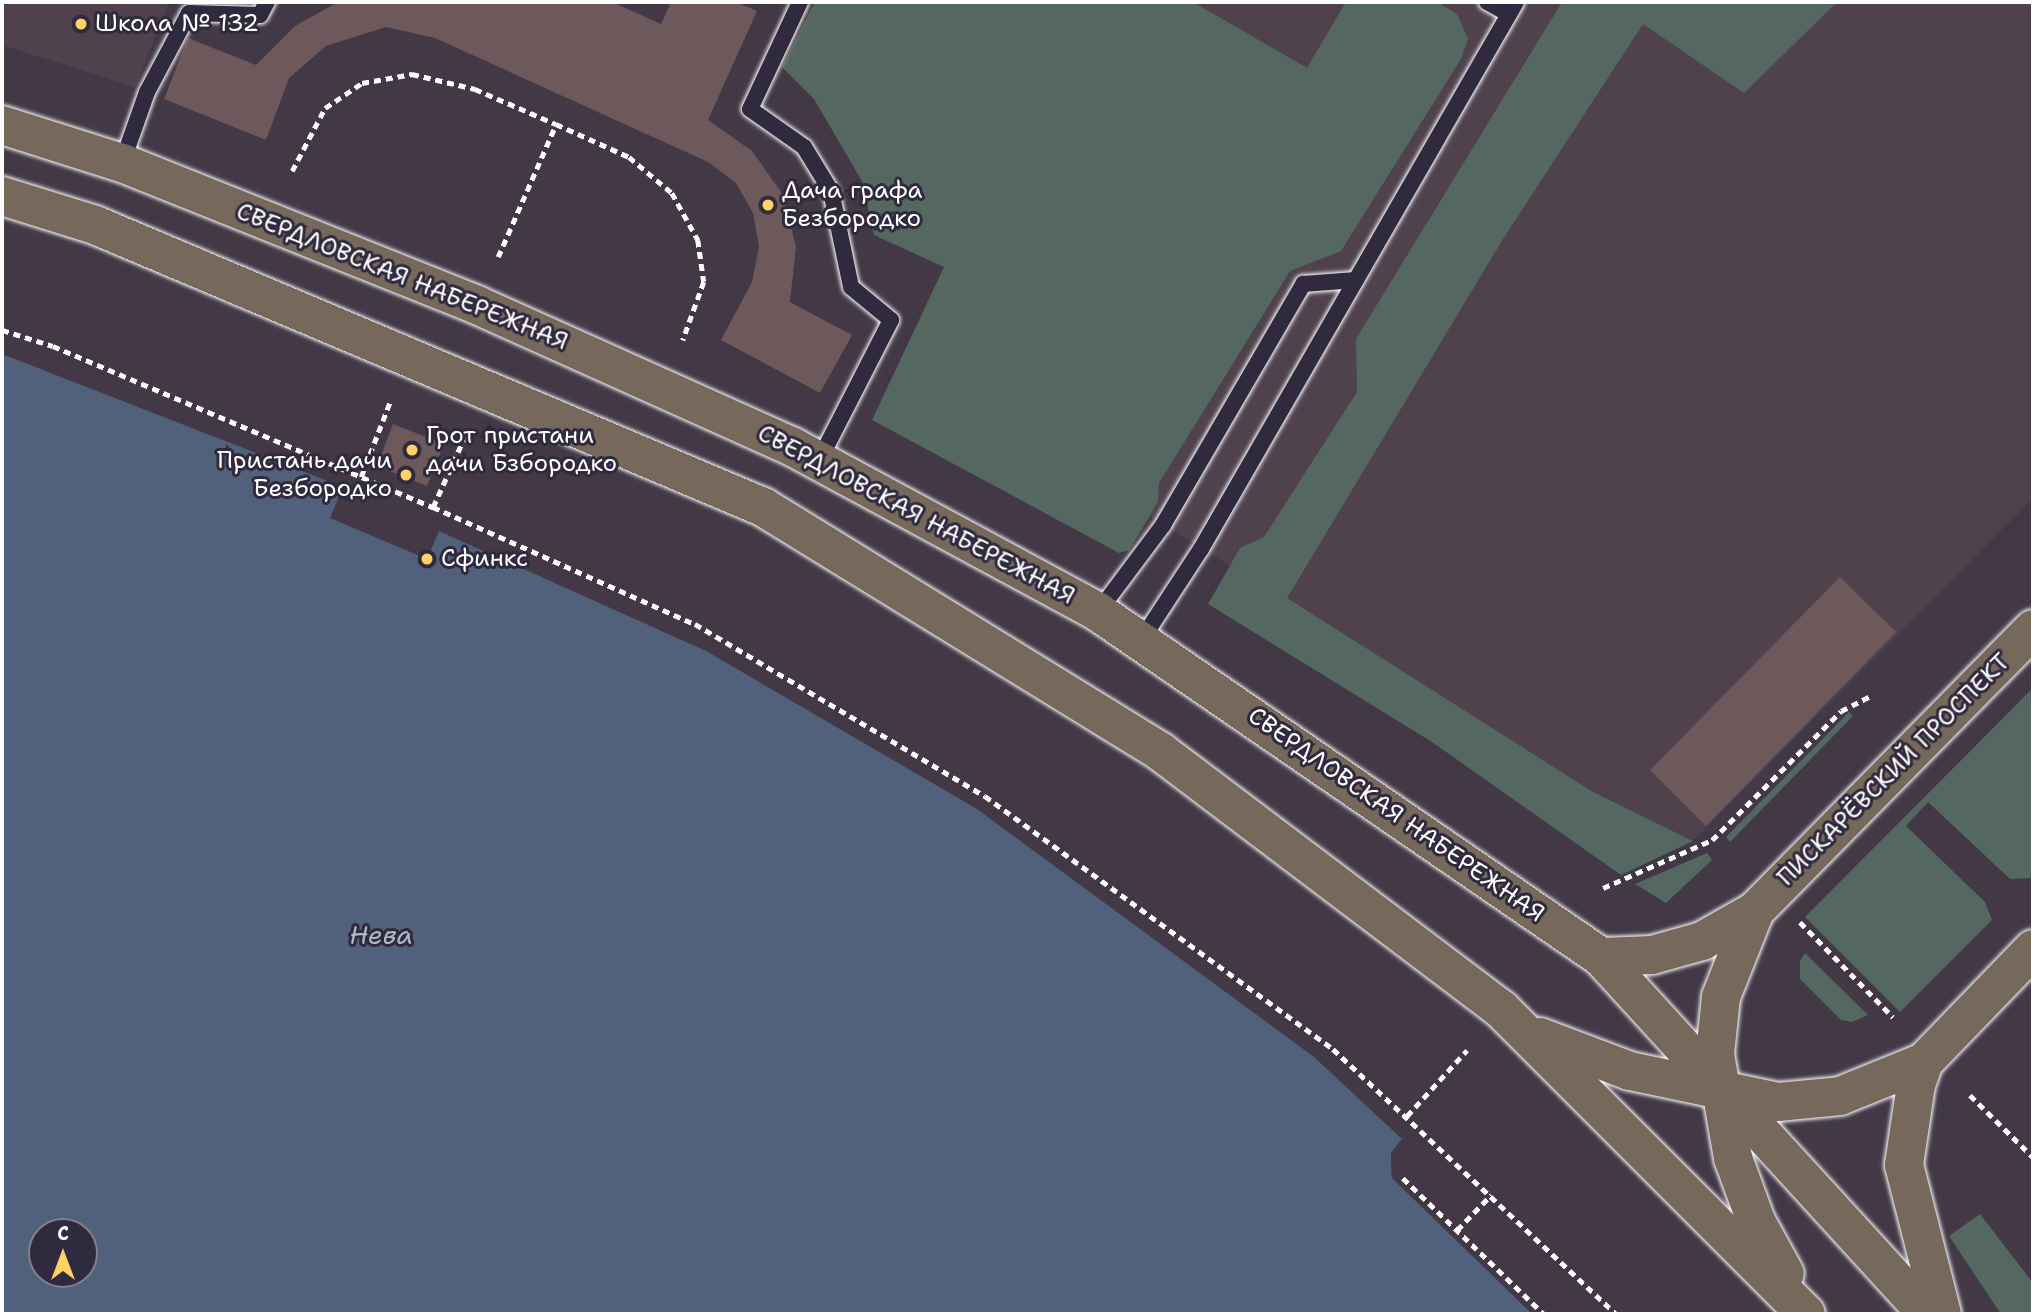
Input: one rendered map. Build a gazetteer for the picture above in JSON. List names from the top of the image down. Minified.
{"streets":{"main road":["СВЕРДЛОВСКАЯ НАБЕРЕЖНАЯ","ПИСКАРЁВСКИЙ ПРОСПЕКТ"]},"crossings":[["СВЕРДЛОВСКАЯ НАБЕРЕЖНАЯ","ПИСКАРЁВСКИЙ ПРОСПЕКТ"]],"water":["Нева"],"places":["Школа № 132","Дача графа Безбородко","Грот пристани дачи Бзбородко","Пристань дачи Безбородко","Сфинкс"],"north":"top"}
